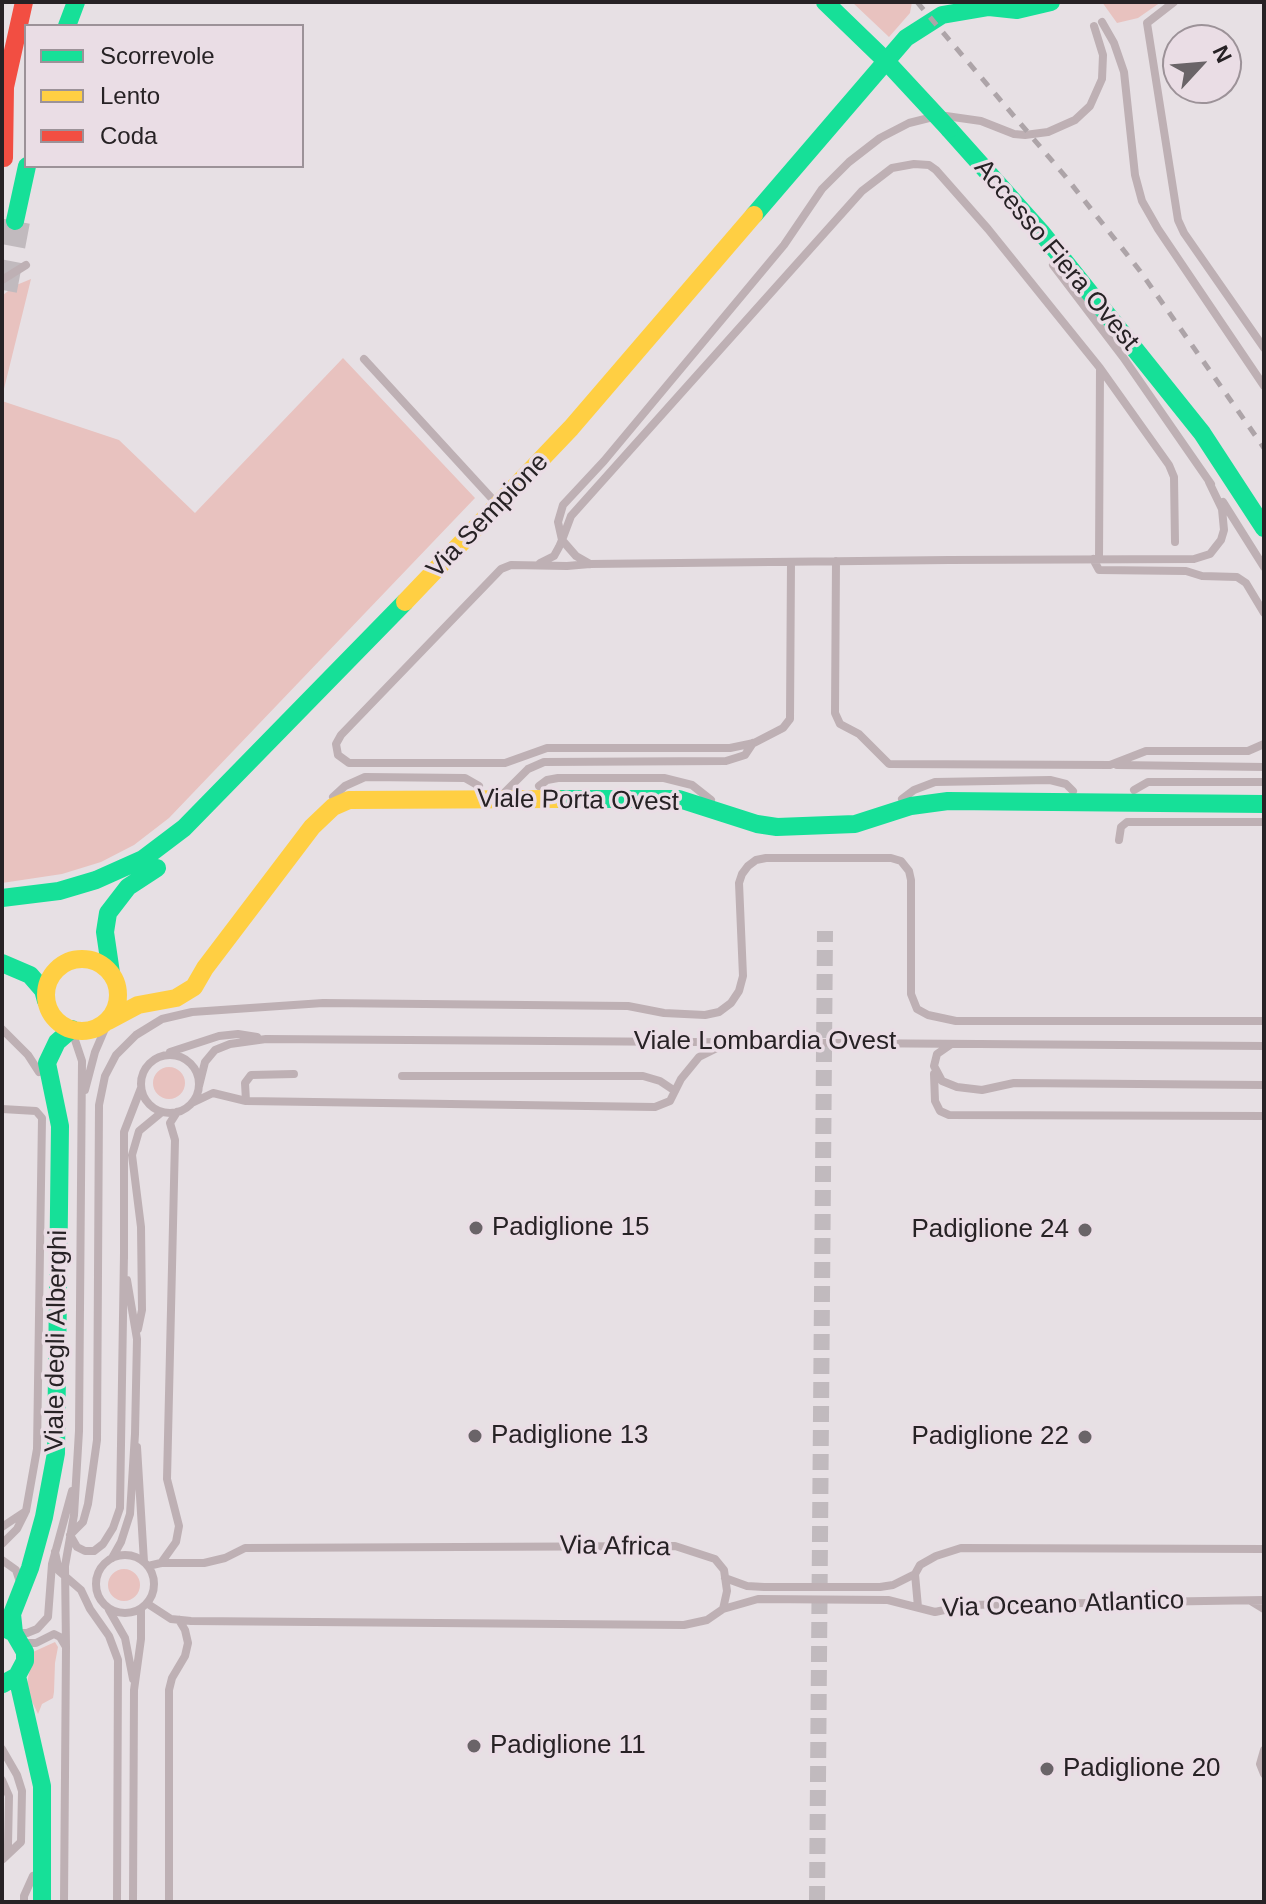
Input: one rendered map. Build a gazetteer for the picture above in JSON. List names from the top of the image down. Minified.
{"streets":{"main road":["Accesso Fiera Ovest","Via Sempione","Viale Porta Ovest","Viale degli Alberghi"],"lane":["Viale Lombardia Ovest","Via Africa","Via Oceano Atlantico"]},"crossings":[["Viale Porta Ovest","Viale degli Alberghi"]],"places":["Padiglione 15","Padiglione 24","Padiglione 13","Padiglione 22","Padiglione 11","Padiglione 20"],"legend":["Scorrevole","Lento","Coda"],"north":"top right"}
